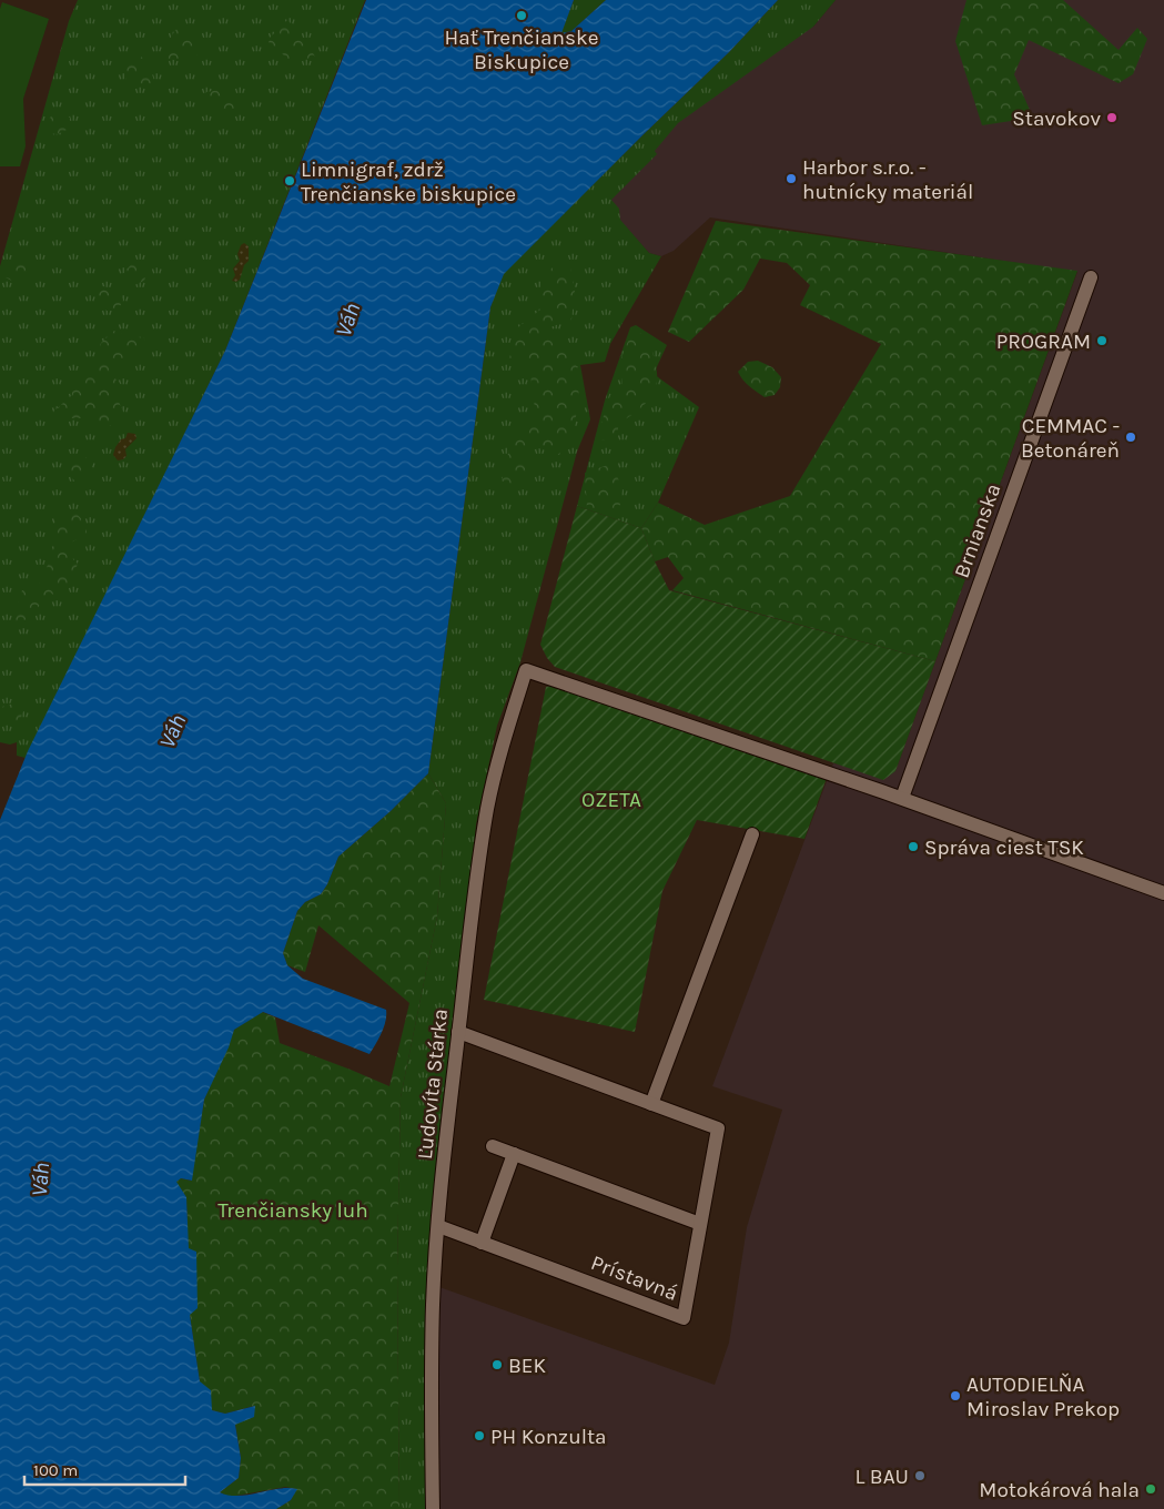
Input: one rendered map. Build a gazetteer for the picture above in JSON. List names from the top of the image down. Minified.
{"streets":{"street":["Brnianska","Ľudovíta Stárka","Prístavná"]},"crossings":[["Brnianska","Ľudovíta Stárka"],["Ľudovíta Stárka","Prístavná"]],"water":["Váh"],"parks":["OZETA","Trenčiansky luh"],"places":["Hať Trenčianske Biskupice","Stavokov","Harbor s.r.o. - hutnícky materiál","Limnigraf, zdrž Trenčianske biskupice","PROGRAM","CEMMAC - Betonáreň","Správa ciest TSK","BEK","AUTODIELŇA Miroslav Prekop","PH Konzulta","L BAU","Motokárová hala"],"scale_bar":"100 m"}
